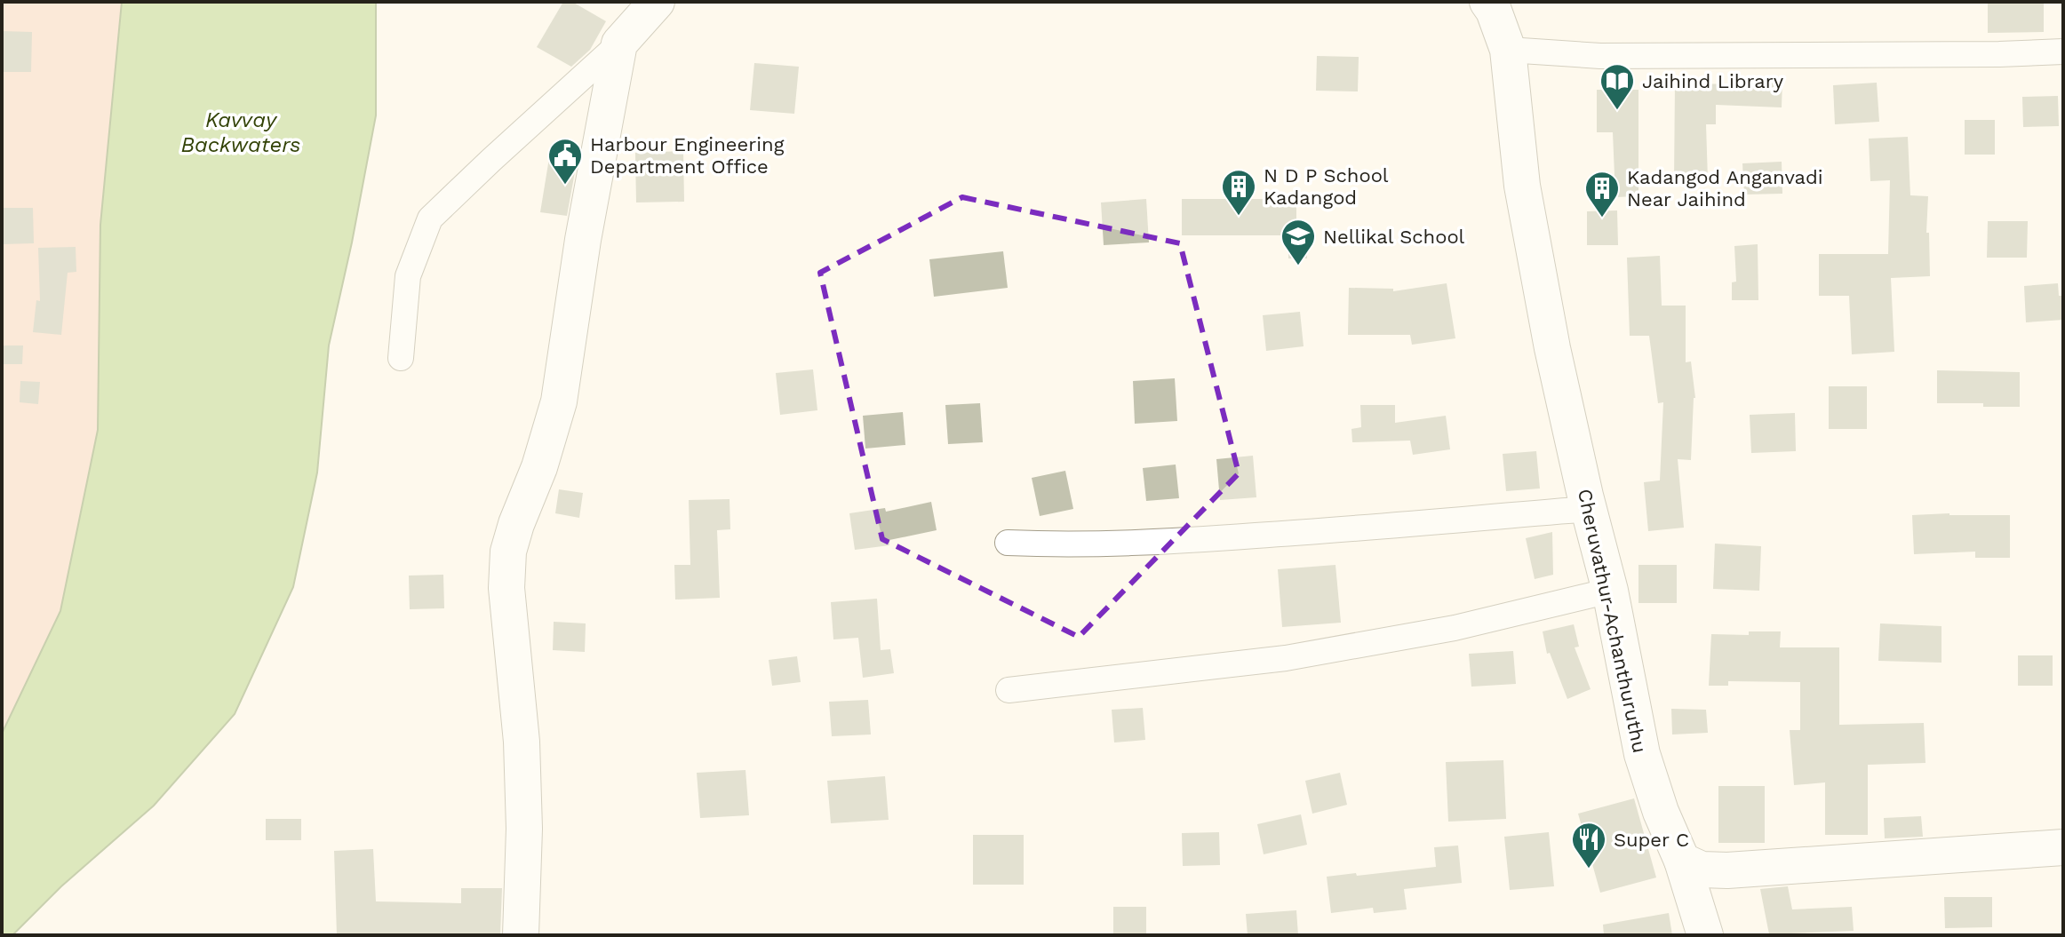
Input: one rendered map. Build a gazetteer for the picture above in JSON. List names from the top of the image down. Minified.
{"streets":{"main road":["Cheruvathur-Achanthuruthu"]},"water":["Kavvay Backwaters"],"places":{"library":["Jaihind Library"],"public building":["Harbour Engineering Department Office"],"building":["N D P School Kadangod","Kadangod Anganvadi Near Jaihind"],"school or university":["Nellikal School"],"restaurant":["Super C"]}}
